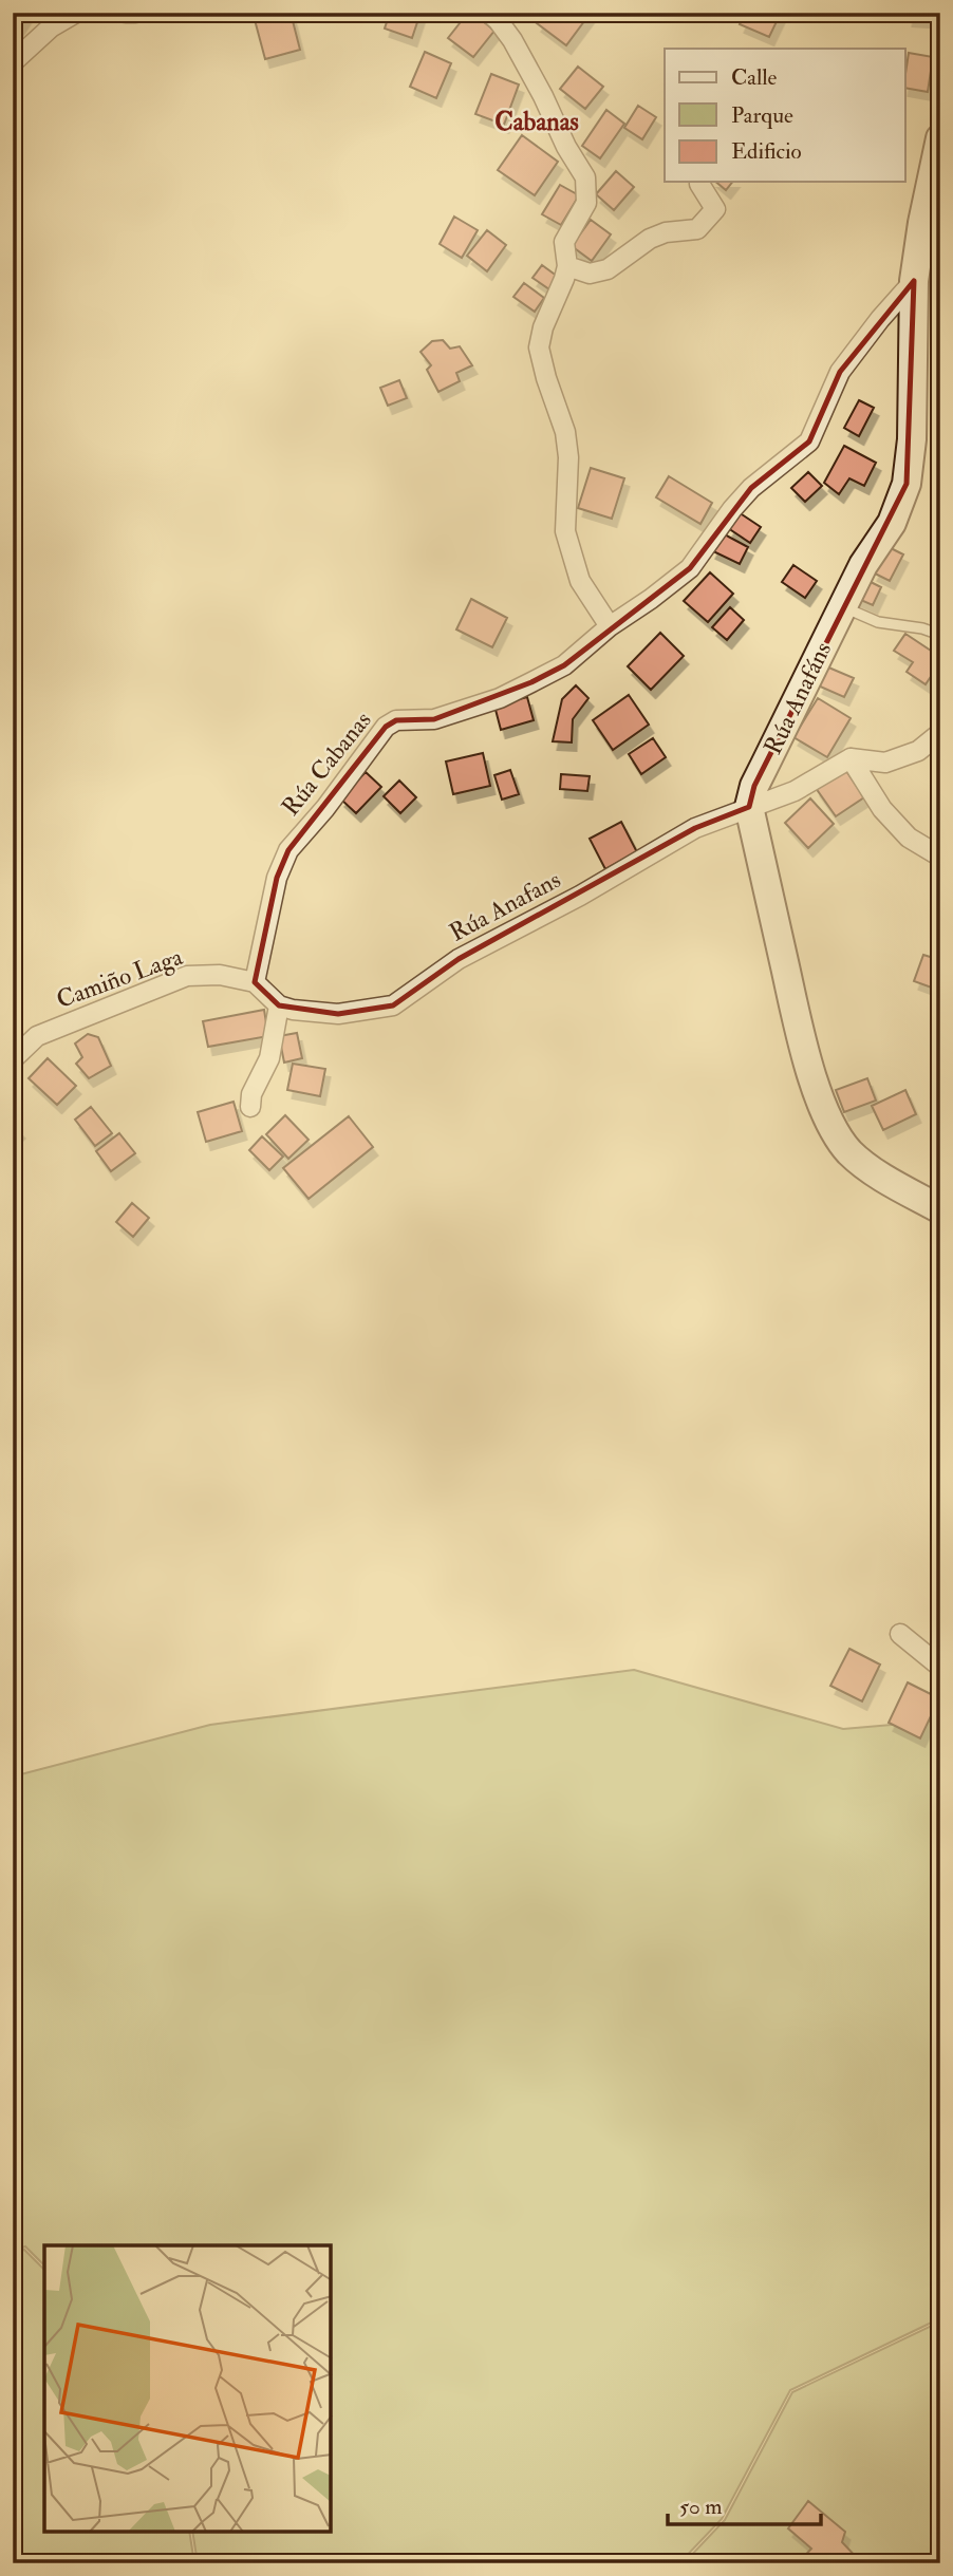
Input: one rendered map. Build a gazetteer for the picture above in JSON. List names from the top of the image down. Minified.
{"streets":{"street":["Rúa Anafáns","Rúa Cabanas","Rúa Anafans","Camiño Laga"]},"crossings":[["Rúa Anafáns","Rúa Cabanas"],["Rúa Anafáns","Rúa Anafans"],["Rúa Cabanas","Camiño Laga"]],"districts":["Cabanas"],"legend":["Calle","Parque","Edificio"],"scale_bar":"50 m"}
